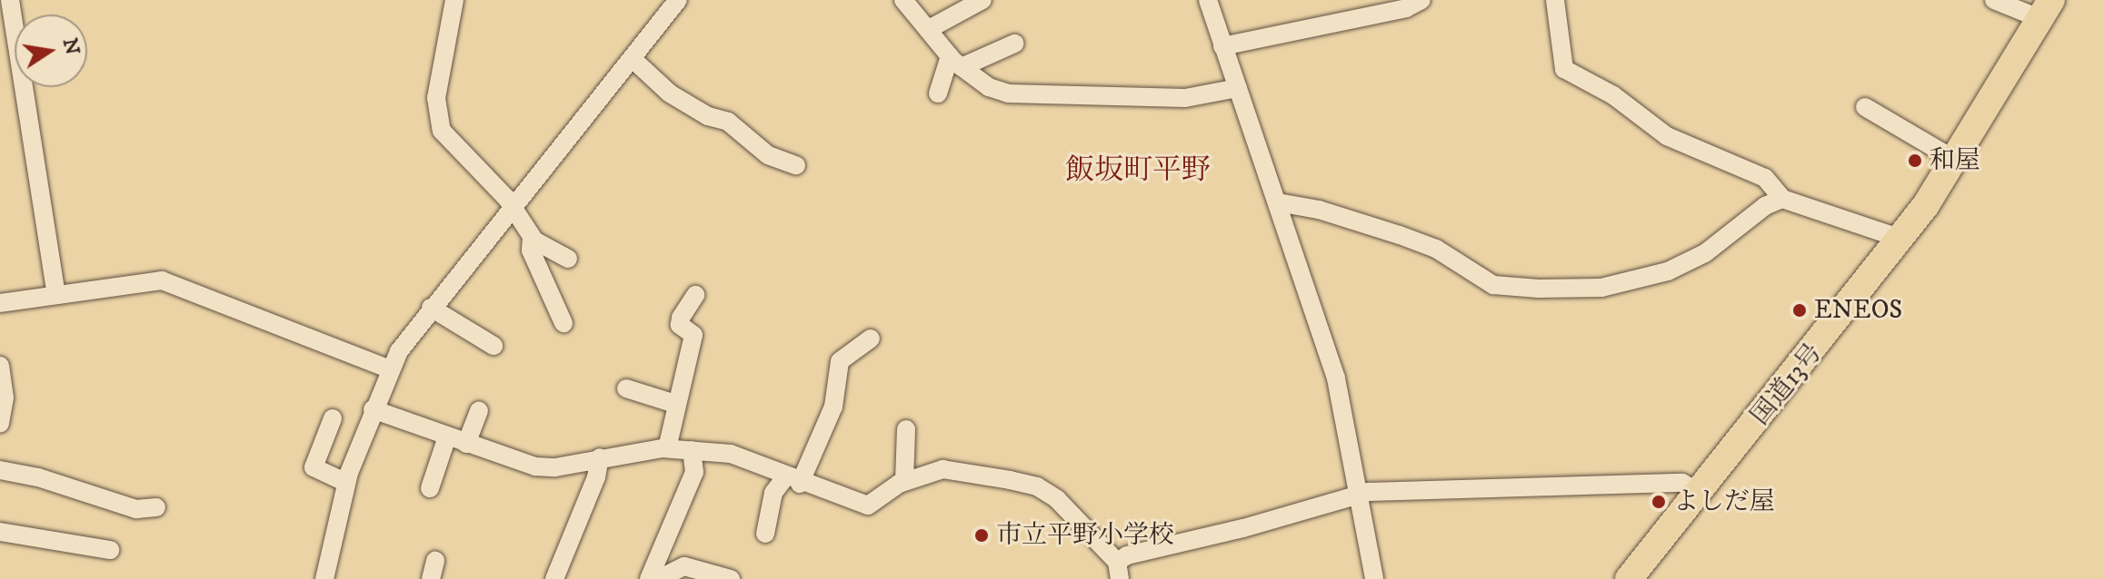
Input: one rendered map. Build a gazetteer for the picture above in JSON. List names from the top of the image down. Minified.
{"streets":{"highway":["国道13号"]},"districts":["飯坂町平野"],"places":["和屋","ENEOS","よしだ屋","市立平野小学校"],"north":"right"}
